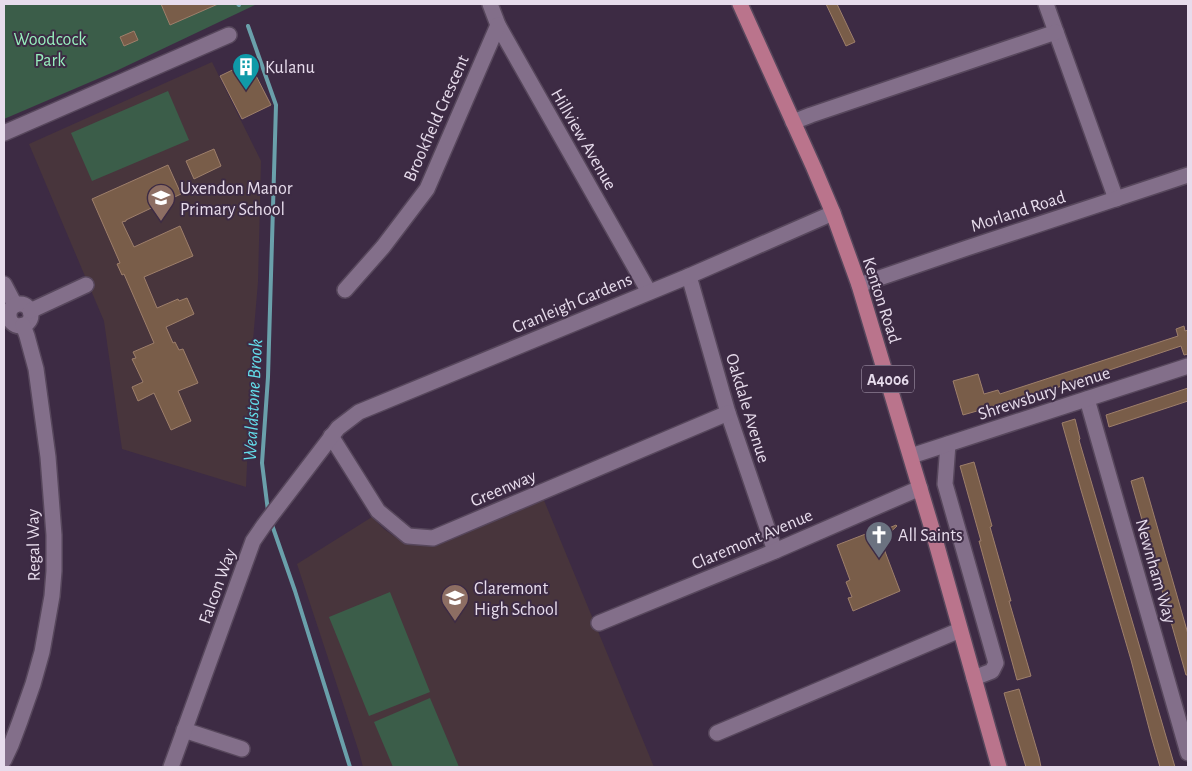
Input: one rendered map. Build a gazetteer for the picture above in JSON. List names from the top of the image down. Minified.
{"streets":{"main road":["Kenton Road","A4006"],"street":["Brookfield Crescent","Hillview Avenue","Morland Road","Cranleigh Gardens","Shrewsbury Avenue","Oakdale Avenue","Greenway","Claremont Avenue","Regal Way","Newnham Way","Falcon Way"]},"crossings":[["Brookfield Crescent","Hillview Avenue"],["Hillview Avenue","Cranleigh Gardens"],["Morland Road","Kenton Road"],["Kenton Road","Cranleigh Gardens"],["Kenton Road","Shrewsbury Avenue"],["Kenton Road","Claremont Avenue"],["Cranleigh Gardens","Oakdale Avenue"],["Cranleigh Gardens","Greenway"],["Cranleigh Gardens","Falcon Way"],["Shrewsbury Avenue","Newnham Way"],["Oakdale Avenue","Greenway"],["Oakdale Avenue","Claremont Avenue"],["Greenway","Falcon Way"]],"water":["Wealdstone Brook"],"parks":["Woodcock Park"],"places":{"building":["Kulanu"],"school or university":["Uxendon Manor Primary School","Claremont High School"],"church":["All Saints"]}}
